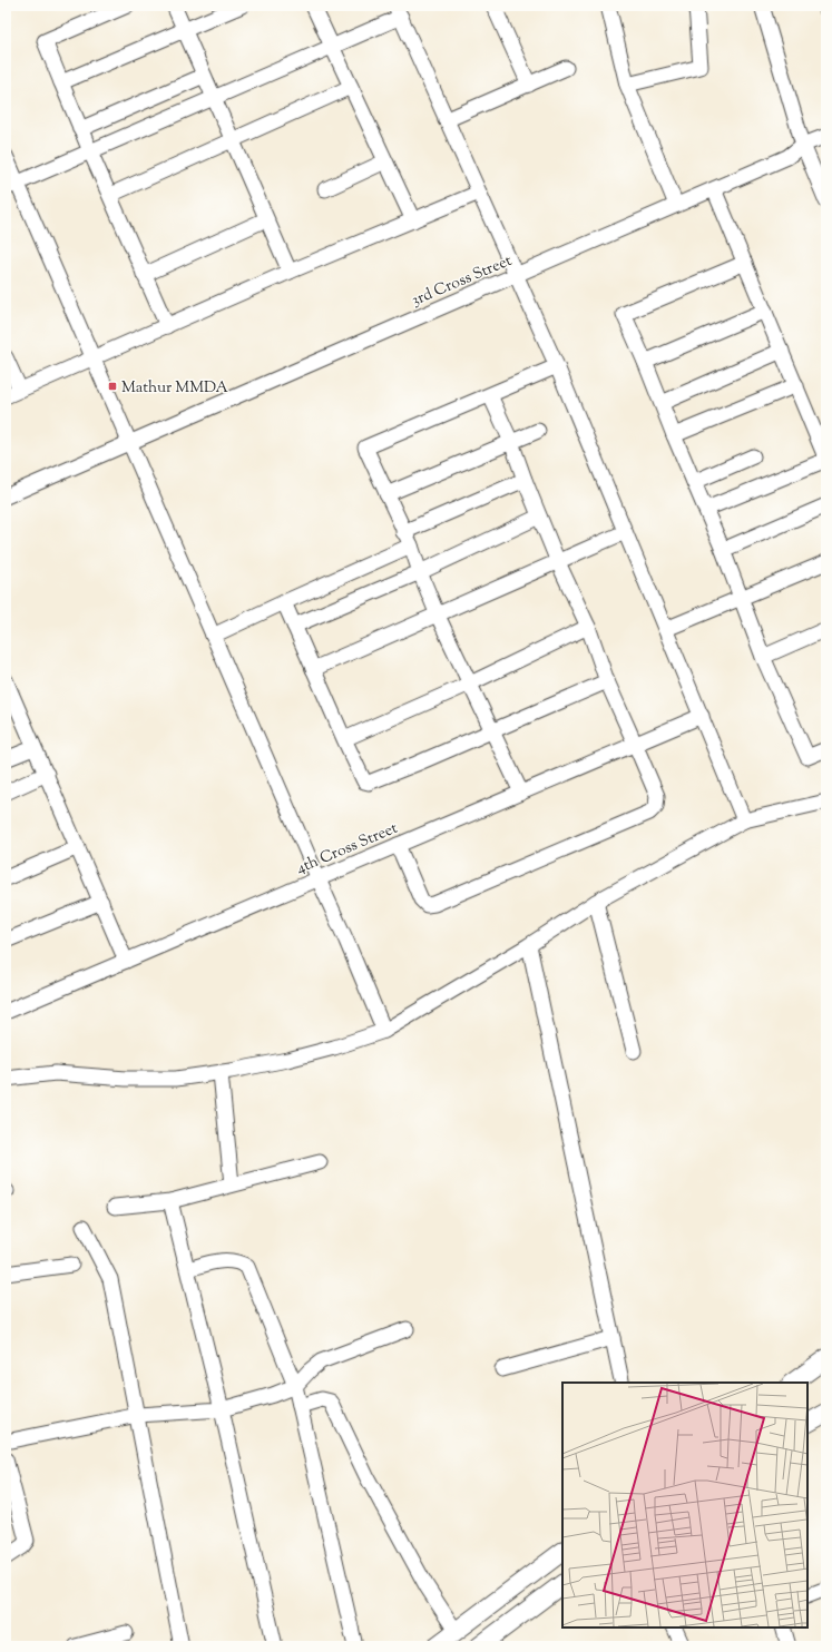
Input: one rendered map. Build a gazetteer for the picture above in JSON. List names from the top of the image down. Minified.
{"streets":{"street":["3rd Cross Street","4th Cross Street"]},"places":{"transit":["Mathur MMDA"]}}
